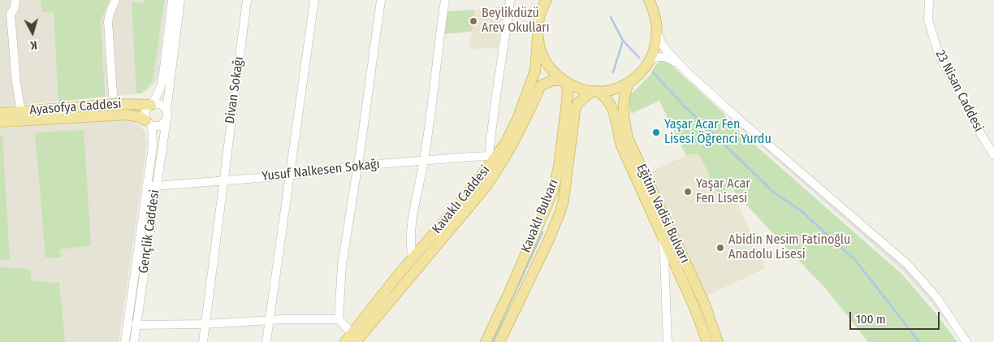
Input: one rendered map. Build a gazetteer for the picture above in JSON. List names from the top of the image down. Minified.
{"streets":{"main road":["Ayasofya Caddesi","Kavaklı Caddesi","Eğitim Vadisi Bulvarı","Kavaklı Bulvarı"],"street":["Divan Sokağı","23 Nisan Caddesi","Yusuf Nalkesen Sokağı","Gençlik Caddesi"]},"crossings":[["Divan Sokağı","Yusuf Nalkesen Sokağı"],["Ayasofya Caddesi","Gençlik Caddesi"],["Yusuf Nalkesen Sokağı","Kavaklı Caddesi"],["Yusuf Nalkesen Sokağı","Gençlik Caddesi"],["Kavaklı Caddesi","Kavaklı Bulvarı"],["Eğitim Vadisi Bulvarı","Kavaklı Bulvarı"]],"places":["Beylikdüzü Arev Okulları","Yaşar Acar Fen Lisesi Öğrenci Yurdu","Yaşar Acar Fen Lisesi","Abidin Nesim Fatinoğlu Anadolu Lisesi"],"scale_bar":"100 m","north":"bottom"}
